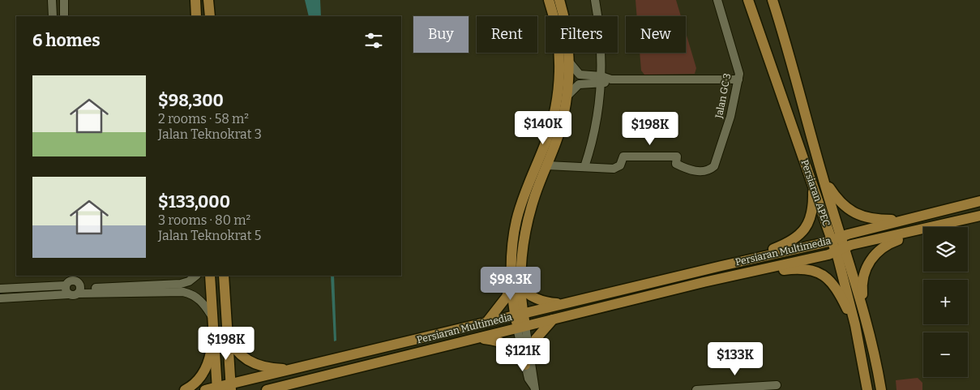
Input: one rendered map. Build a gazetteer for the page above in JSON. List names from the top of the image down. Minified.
{"streets":{"main road":["Persiaran APEC","Persiaran Multimedia"],"street":["Jalan GC 3"]},"crossings":[["Persiaran APEC","Persiaran Multimedia"]],"page":{"chip":["Buy","Rent","Filters","New"],"heading":"6 homes","list":[{"name":"$98,300","note":"2 rooms · 58 m² · Jalan Teknokrat 3"},{"name":"$133,000","note":"3 rooms · 80 m² · Jalan Teknokrat 5"}],"price":["$140K","$198K","$98.3K","$198K","$121K","$133K"],"map_buttons":["+","−"]}}
